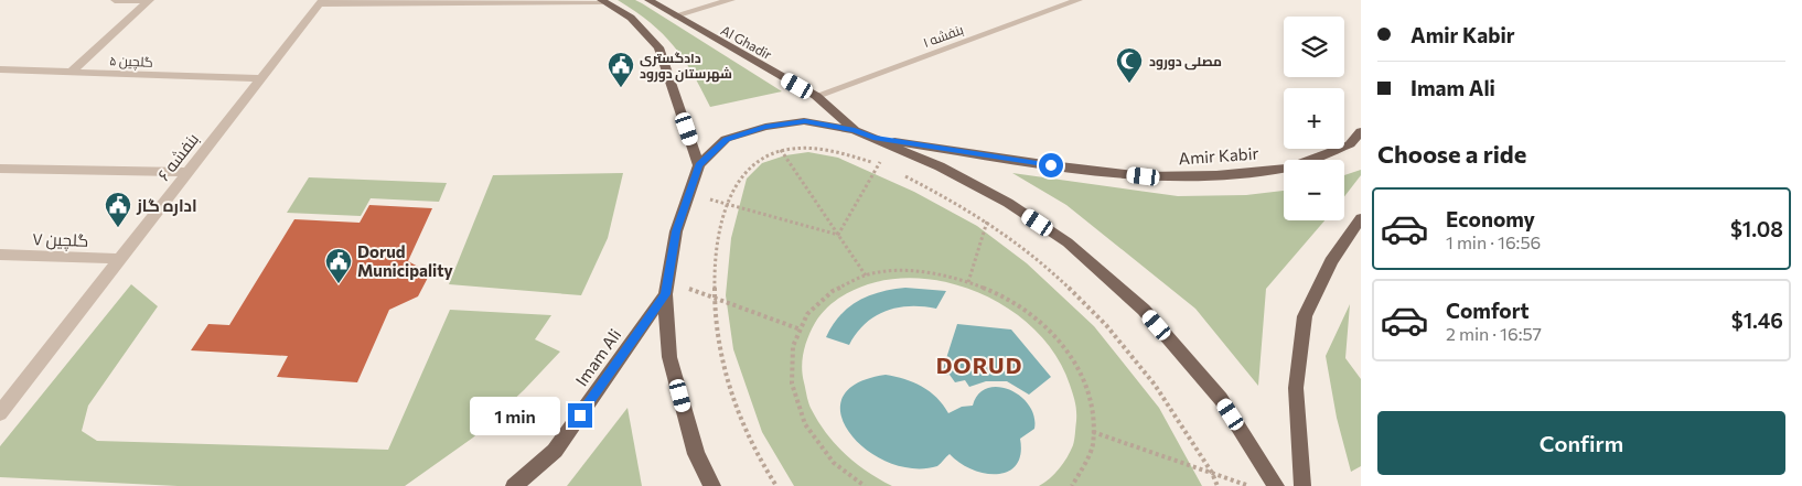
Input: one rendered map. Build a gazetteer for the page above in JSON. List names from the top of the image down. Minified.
{"streets":{"main road":["Al Ghadir","Amir Kabir","Imam Ali"],"street":["بنفشه ۱","گلچین ۵","بنفشه ۶","گلچین ۷"]},"crossings":[["بنفشه ۱","Al Ghadir"],["گلچین ۵","بنفشه ۶"],["بنفشه ۶","گلچین ۷"]],"districts":["DORUD"],"places":{"mosque":["مصلی دورود"],"public building":["دادگستری شهرستان دورود","اداره گاز","Dorud Municipality"]},"page":{"banner":["Amir Kabir","Imam Ali"],"map_buttons":["+","−"],"heading":"Choose a ride","list":[{"name":"Economy","note":"1 min · 16:56","value":"$1.08"},{"name":"Comfort","note":"2 min · 16:57","value":"$1.46"}],"bubble":"1 min","buttons":"Confirm"}}
